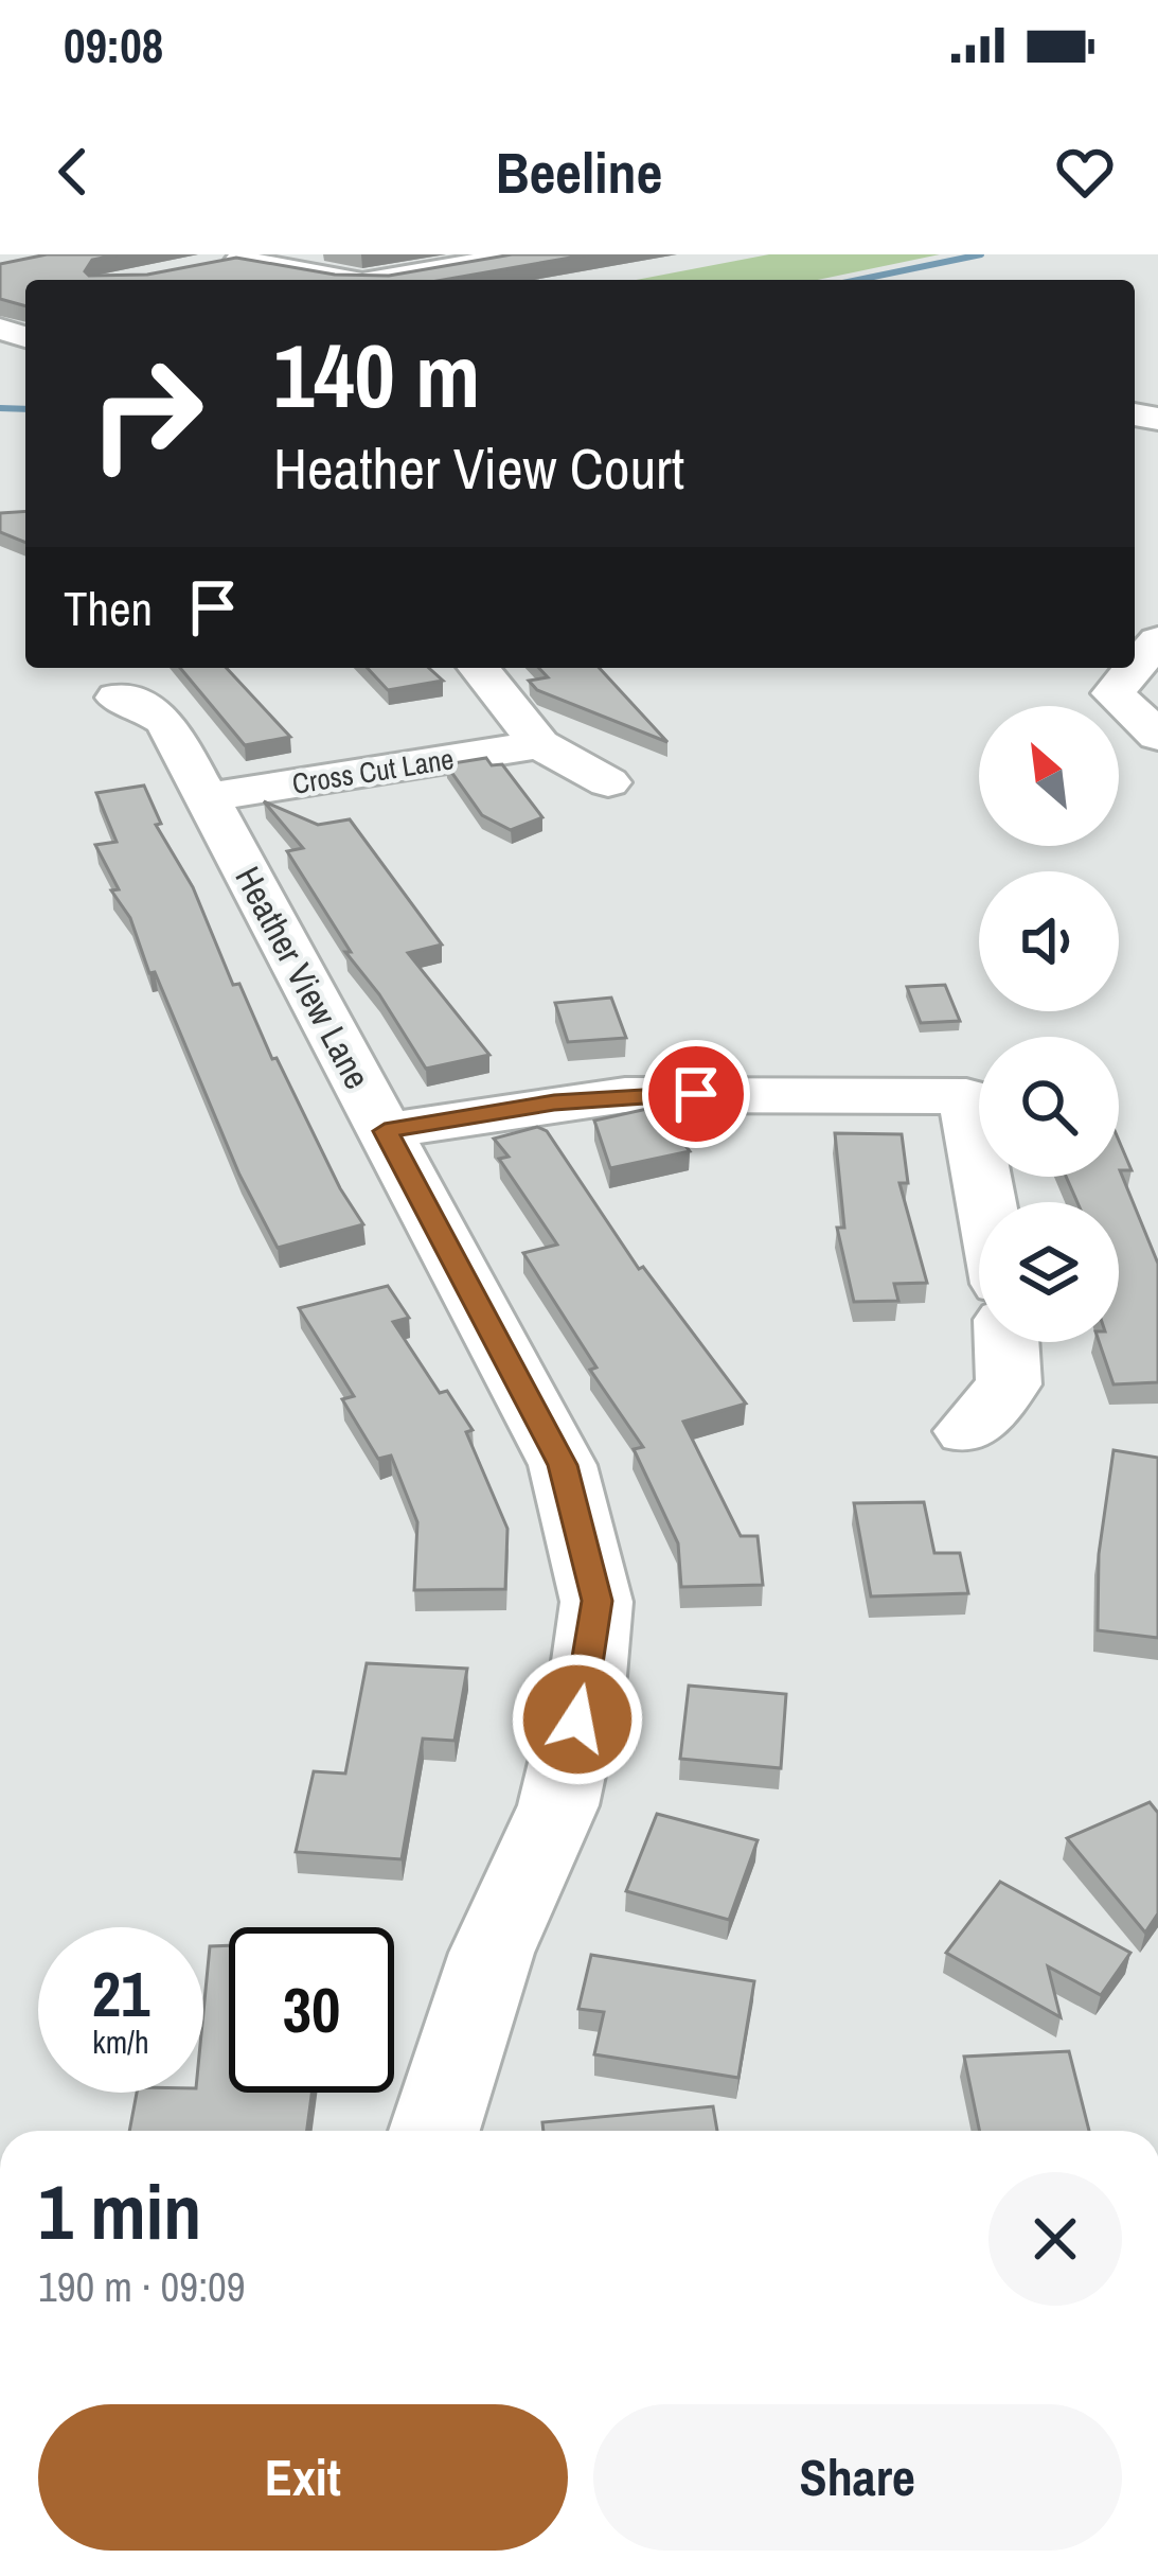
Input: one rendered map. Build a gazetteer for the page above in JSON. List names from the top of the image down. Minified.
{"streets":{"street":["Cross Cut Lane","Heather View Lane"]},"crossings":[["Cross Cut Lane","Heather View Lane"]],"north":"top left","page":{"status":"09:08","header":"Beeline","turn":["140 m","Heather View Court"],"then":"Then","speed":"21 km/h","limit":"30","heading":["1 min","190 m · 09:09"],"buttons":["Exit","Share"]}}
